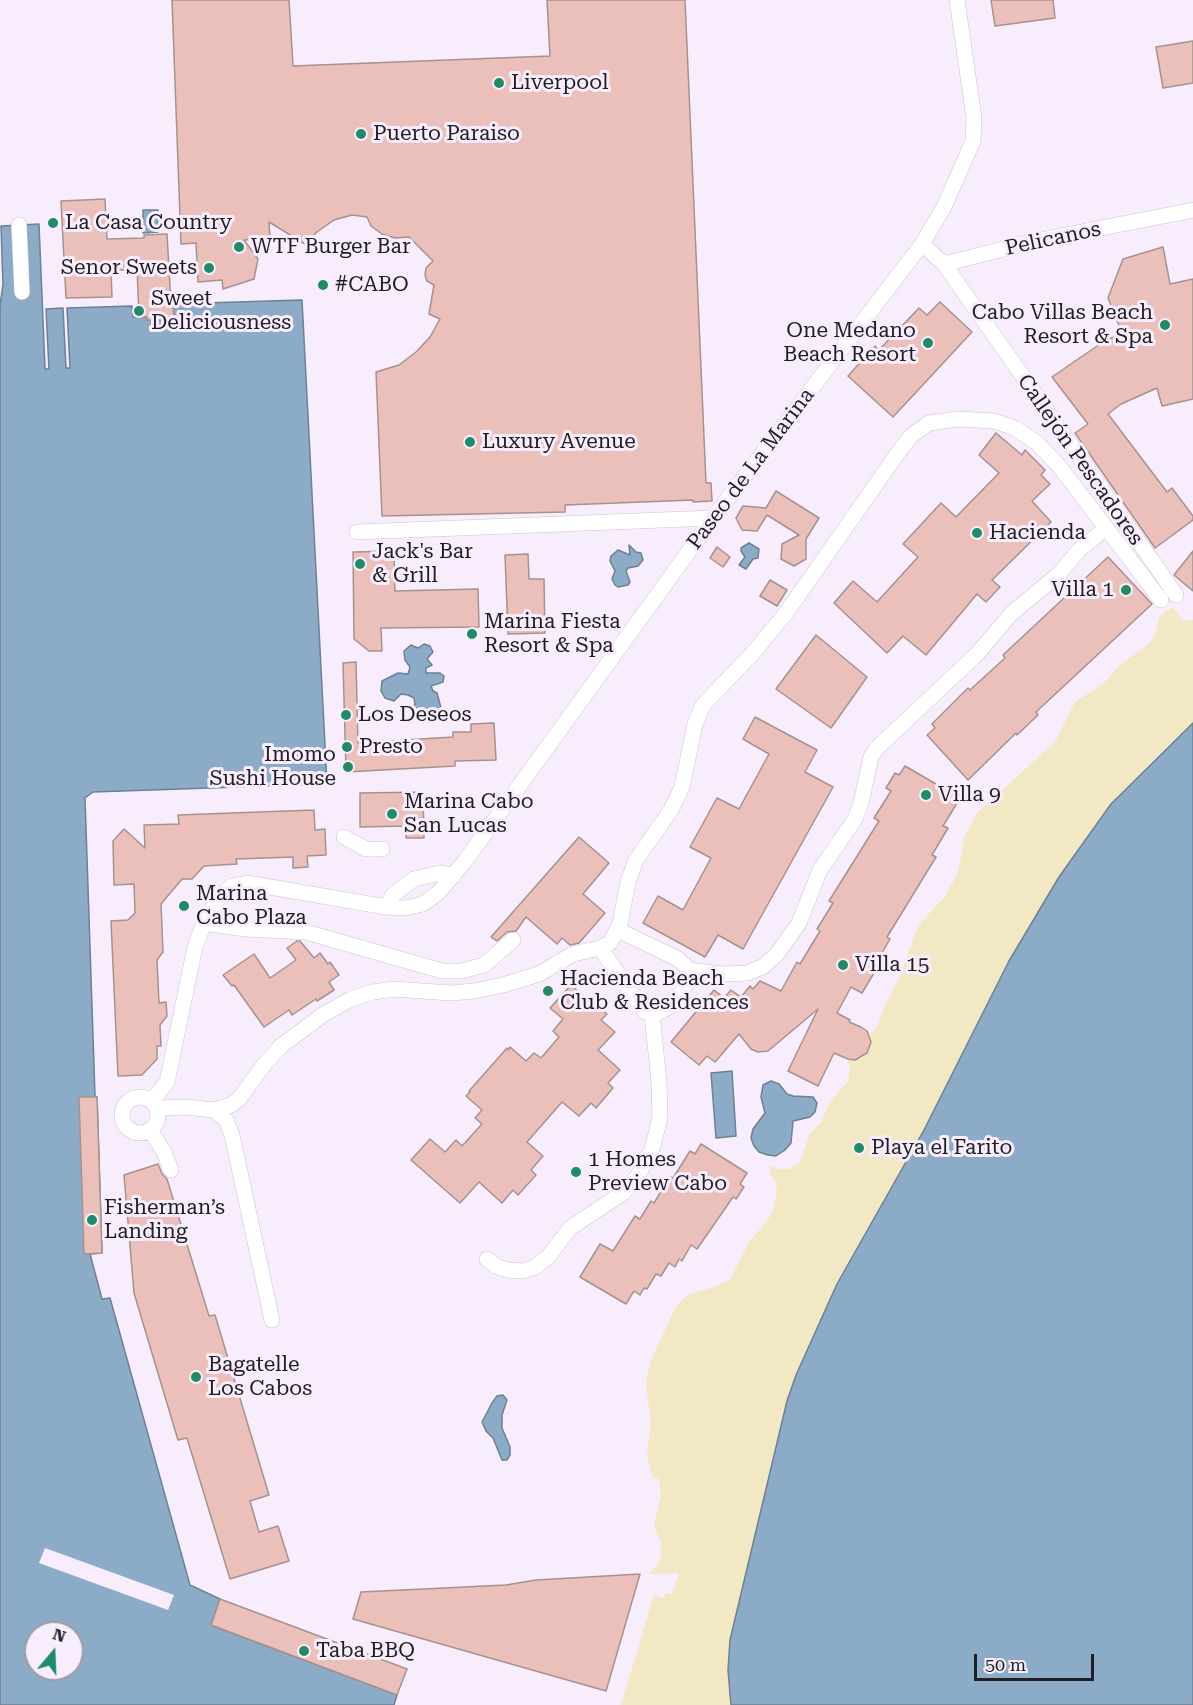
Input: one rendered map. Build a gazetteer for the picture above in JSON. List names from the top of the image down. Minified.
{"streets":{"street":["Pelicanos","Callejón Pescadores","Paseo de La Marina"]},"crossings":[["Pelicanos","Callejón Pescadores"]],"places":["Liverpool","Puerto Paraiso","La Casa Country","WTF Burger Bar","Senor Sweets","#CABO","Sweet Deliciousness","Cabo Villas Beach Resort & Spa","One Medano Beach Resort","Luxury Avenue","Hacienda","Jack's Bar & Grill","Villa 1","Marina Fiesta Resort & Spa","Los Deseos","Presto","Imomo Sushi House","Villa 9","Marina Cabo San Lucas","Marina Cabo Plaza","Villa 15","Hacienda Beach Club & Residences","Playa el Farito","1 Homes Preview Cabo","Fisherman’s Landing","Bagatelle Los Cabos","Taba BBQ"],"scale_bar":"50 m","north":"top"}
